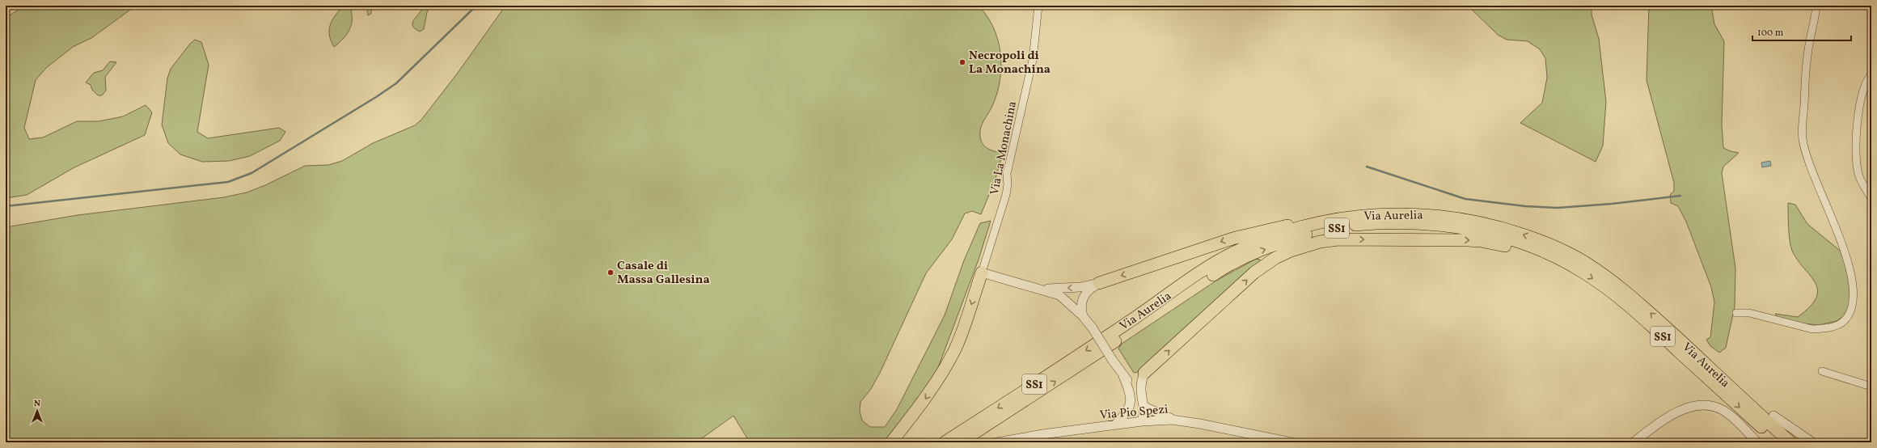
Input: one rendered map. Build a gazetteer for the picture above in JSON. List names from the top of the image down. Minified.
{"streets":{"highway":["Via Aurelia","SS1"],"street":["Via La Monachina","Via Pio Spezi"]},"places":["Necropoli di La Monachina","Casale di Massa Gallesina"],"scale_bar":"100 m","north":"top"}
